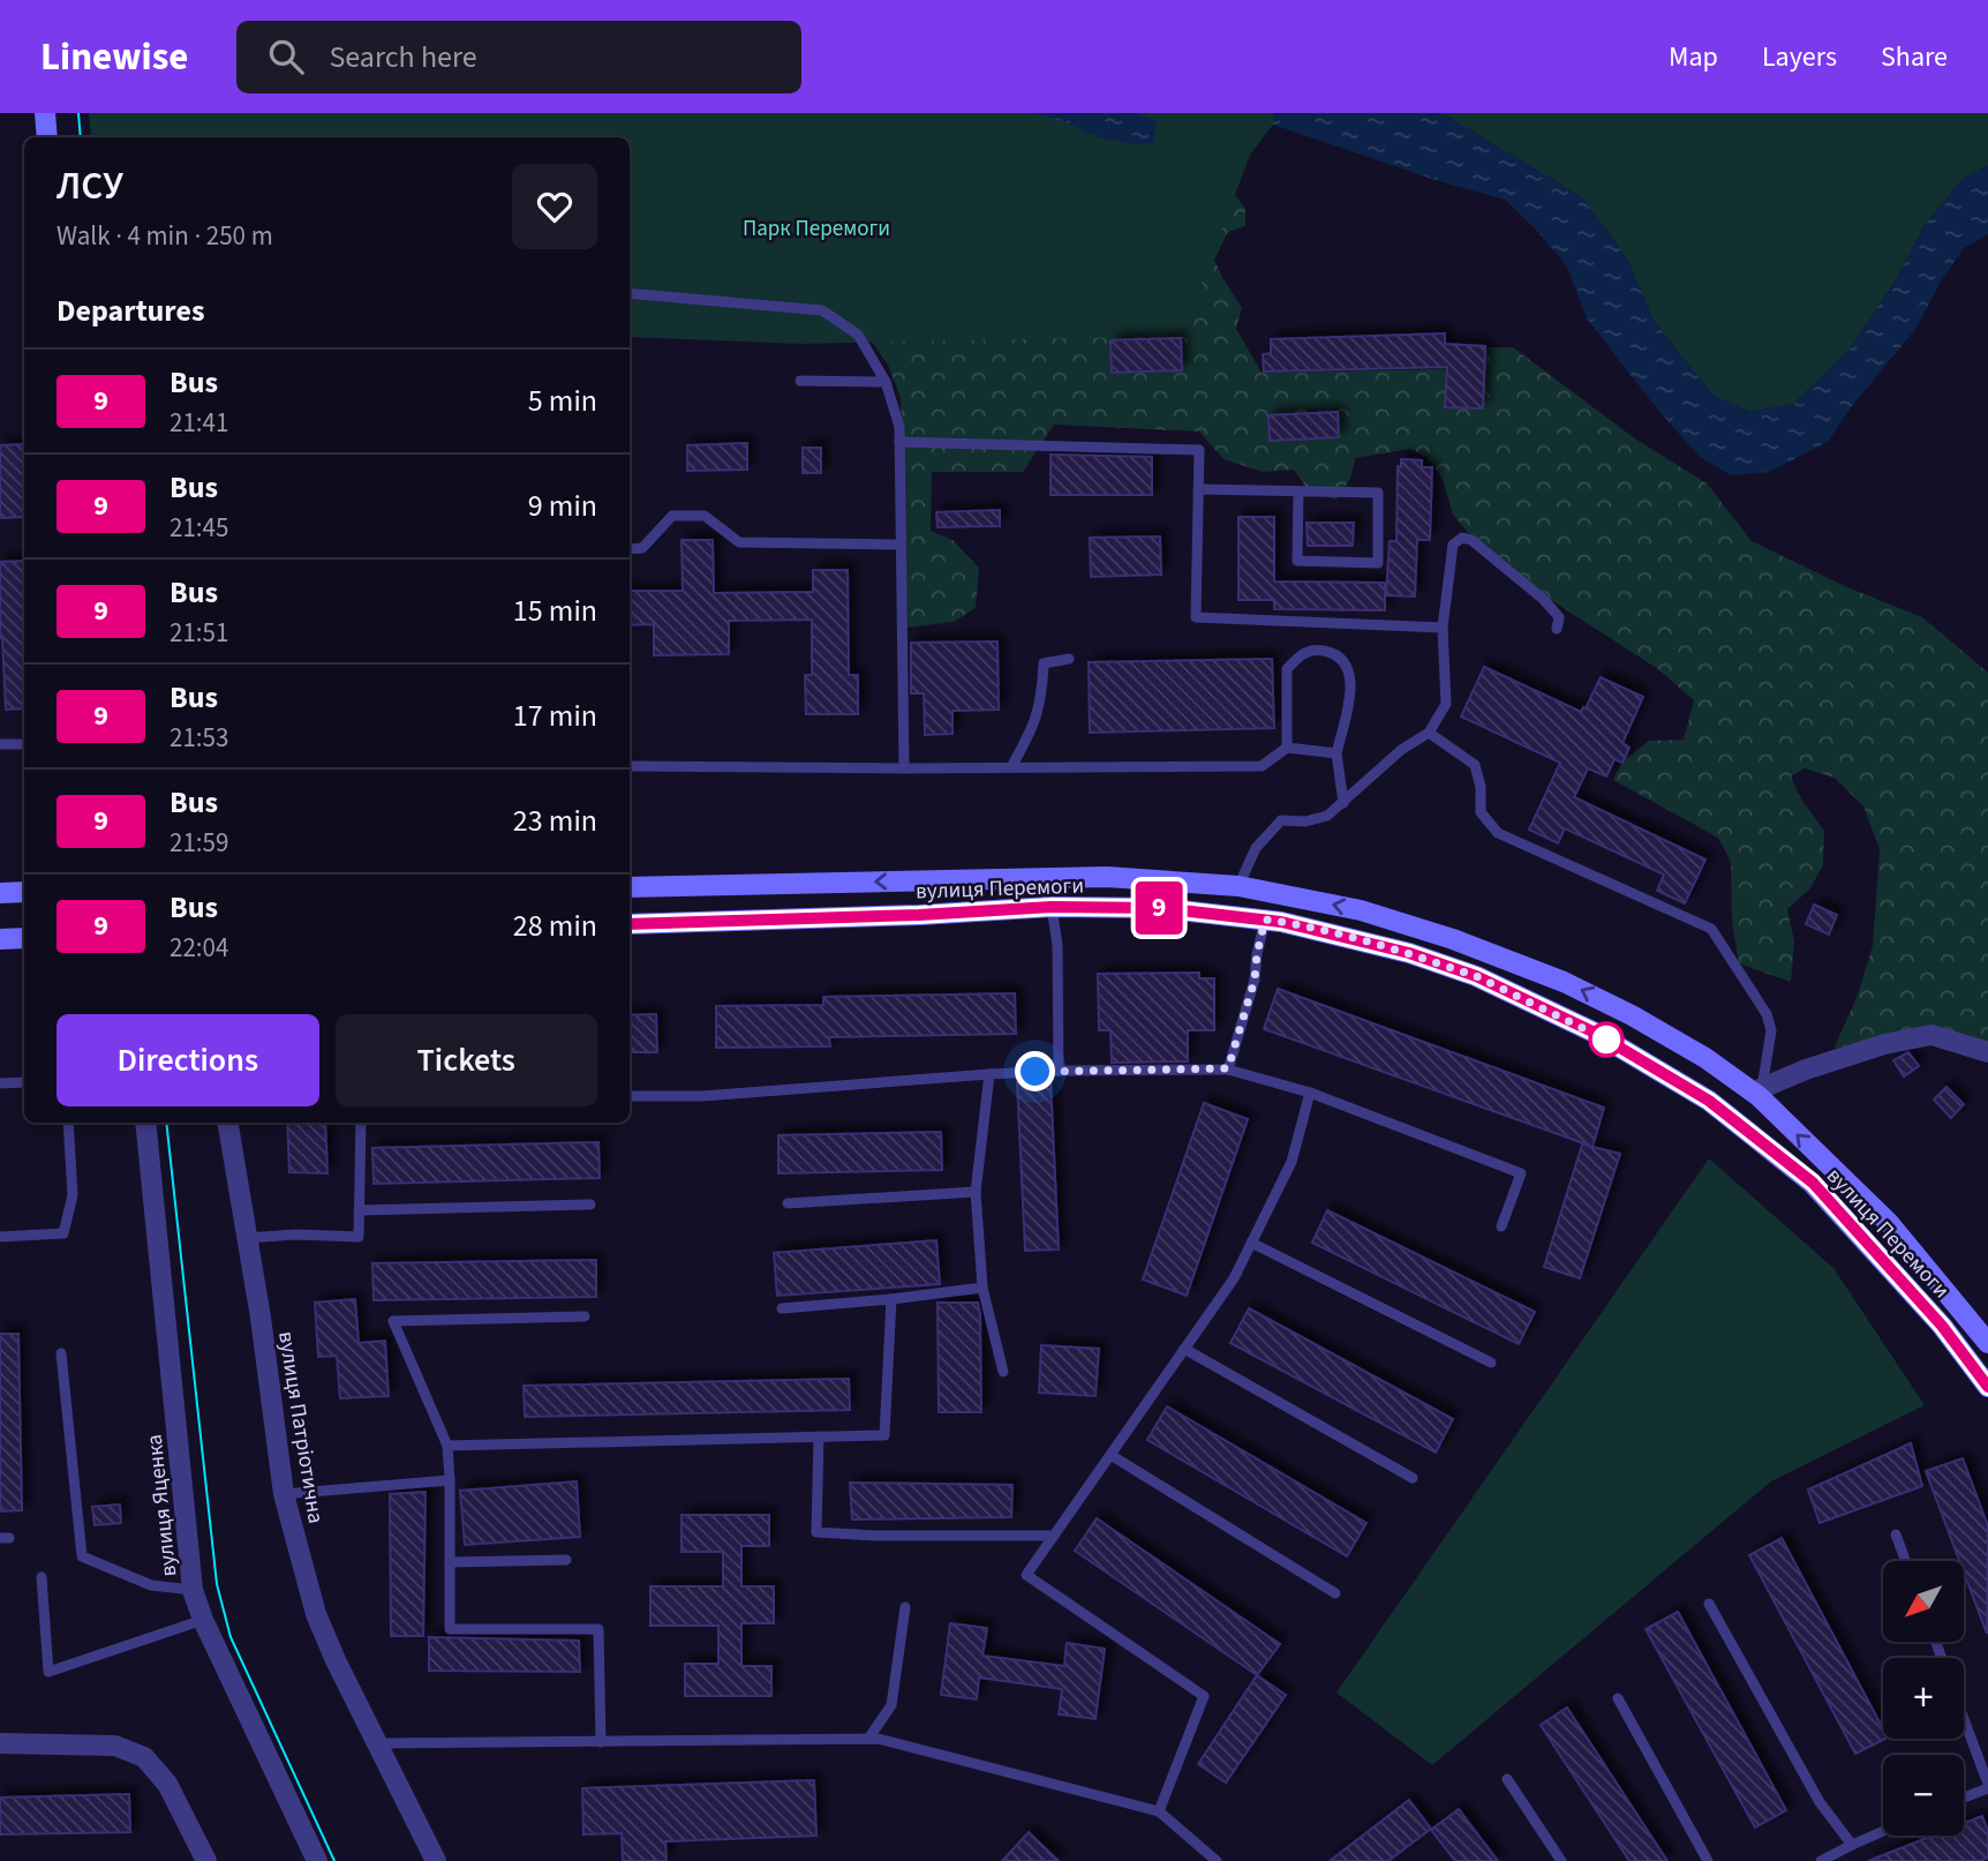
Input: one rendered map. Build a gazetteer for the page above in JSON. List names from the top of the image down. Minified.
{"streets":{"main road":["вулиця Перемоги"],"street":["вулиця Патріотична","вулиця Яценка"]},"parks":["Парк Перемоги"],"lines":["bus line 9"],"north":"bottom left","page":{"header":"Linewise","search":"Search here","nav":["Map","Layers","Share"],"on_map":"9","heading":[["ЛСУ","Walk · 4 min · 250 m"],"Departures"],"list":[{"mark":"9","name":"Bus","note":"21:41","value":"5 min"},{"mark":"9","name":"Bus","note":"21:45","value":"9 min"},{"mark":"9","name":"Bus","note":"21:51","value":"15 min"},{"mark":"9","name":"Bus","note":"21:53","value":"17 min"},{"mark":"9","name":"Bus","note":"21:59","value":"23 min"},{"mark":"9","name":"Bus","note":"22:04","value":"28 min"}],"buttons":["Directions","Tickets"],"map_buttons":["+","−"]}}
